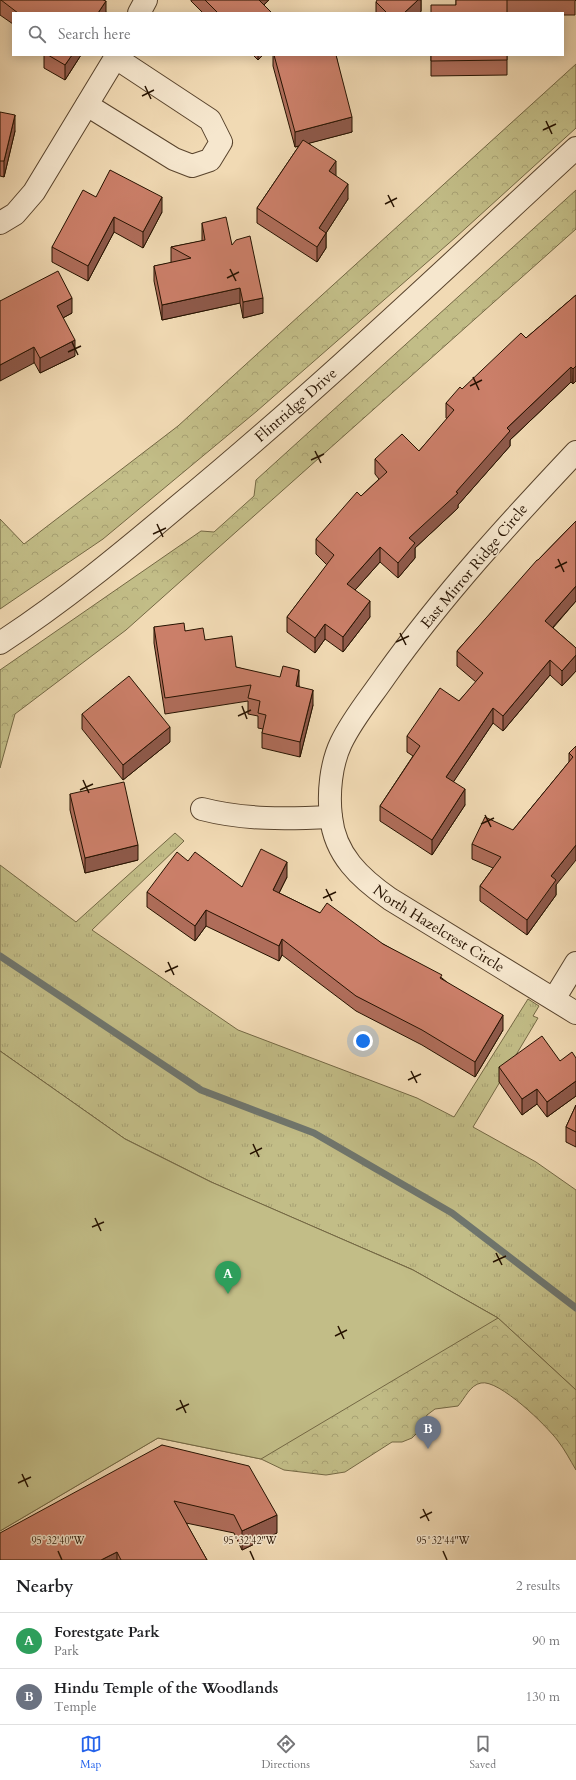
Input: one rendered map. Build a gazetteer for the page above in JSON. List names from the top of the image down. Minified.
{"streets":{"street":["Flintridge Drive","East Mirror Ridge Circle","North Hazelcrest Circle"]},"crossings":[["East Mirror Ridge Circle","North Hazelcrest Circle"]],"page":{"search":"Search here","pins":["A","B"],"heading":["Nearby","2 results"],"list":[{"mark":"A","name":"Forestgate Park","note":"Park","value":"90 m"},{"mark":"B","name":"Hindu Temple of the Woodlands","note":"Temple","value":"130 m"}],"nav":["Map","Directions","Saved"]},"coordinates":["95°32'40\"W","95°32'42\"W","95°32'44\"W"]}
